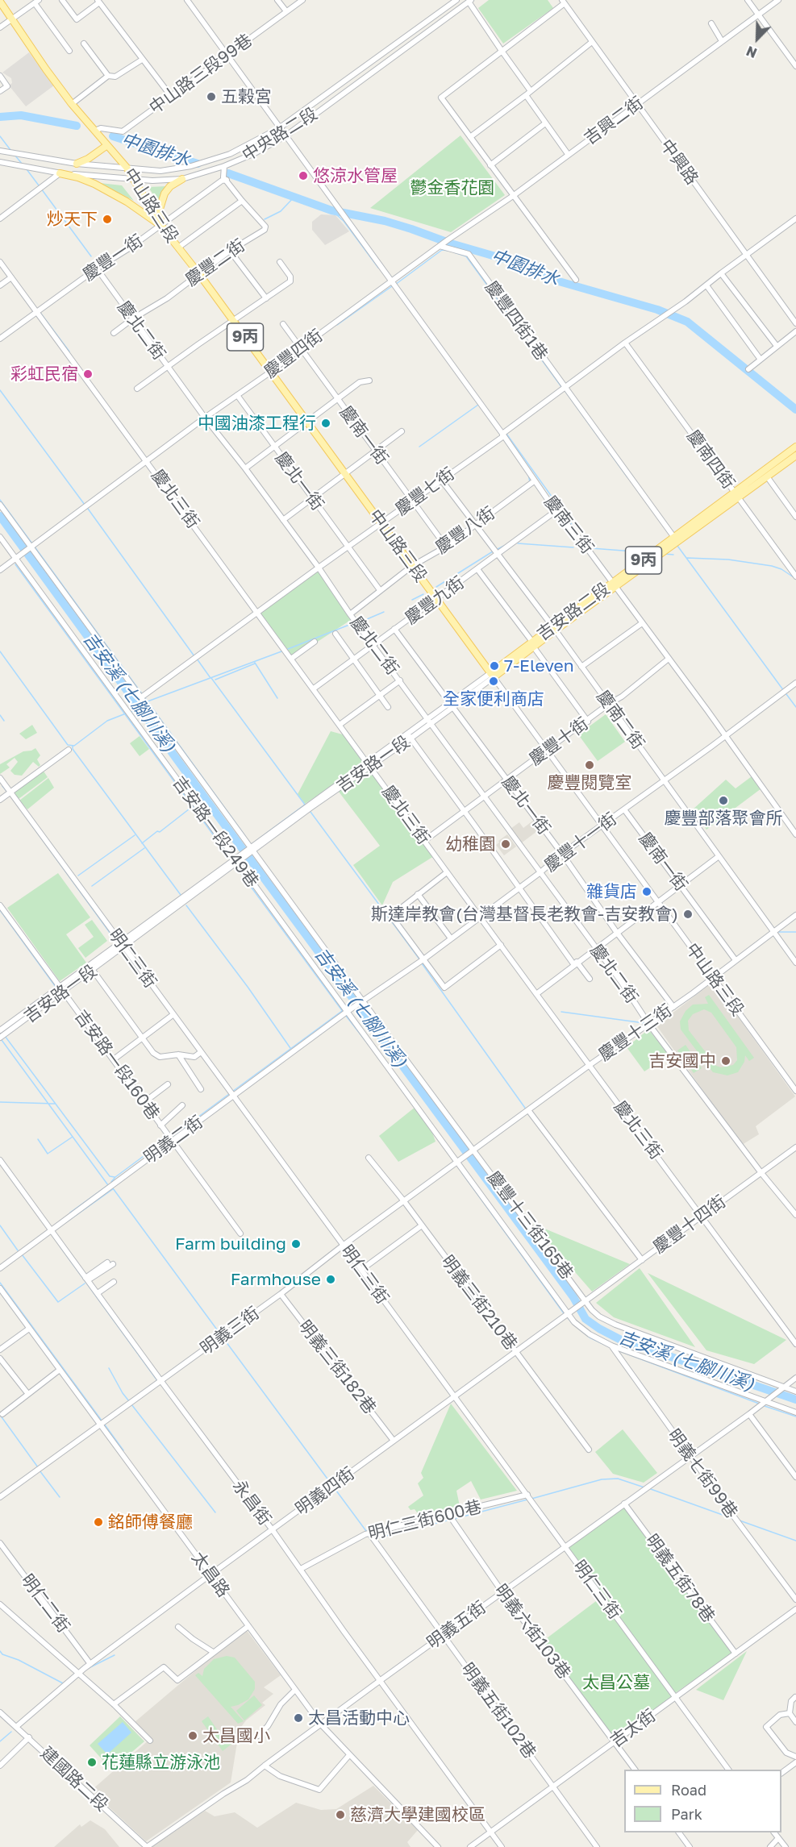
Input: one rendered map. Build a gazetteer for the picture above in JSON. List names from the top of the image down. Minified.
{"streets":{"main road":["中山路三段","9丙","吉安路二段"],"street":["中山路三段99巷","吉興二街","中央路二段","中興路","慶豐一街","慶豐二街","慶豐四街1巷","慶北二街","慶豐四街","慶南一街","慶南四街","慶北一街","慶豐七街","慶北三街","慶南三街","慶豐八街","慶豐九街","慶南二街","慶豐十街","吉安路一段","吉安路一段249巷","慶豐十一街","明仁三街","慶豐十三街","吉安路一段160巷","明義二街","慶豐十四街","慶豐十三街165巷","明義三街210巷","明義三街","明義三街182巷","明義七街99巷","明義四街","永昌街","明仁三街600巷","太昌路","明義五街78巷","明仁二街","明義五街","明義六街103巷","明義五街102巷","吉太街","建國路二段"]},"crossings":[["中山路三段99巷","中山路三段"],["吉興二街","中興路"],["吉興二街","慶豐四街1巷"],["吉興二街","慶豐四街"],["中央路二段","中山路三段"],["中央路二段","慶南三街"],["中興路","慶豐七街"],["中山路三段","慶豐一街"],["中山路三段","慶豐二街"],["中山路三段","慶豐四街"],["中山路三段","慶豐七街"],["中山路三段","慶豐八街"],["中山路三段","慶豐九街"],["中山路三段","吉安路二段"],["中山路三段","慶豐十街"],["中山路三段","吉安路一段"],["中山路三段","慶豐十一街"],["中山路三段","慶豐十三街"],["慶豐一街","慶豐二街"],["慶豐一街","慶北二街"],["慶豐一街","慶北三街"],["慶豐二街","慶北二街"],["慶豐四街1巷","慶豐四街"],["慶豐四街1巷","慶豐七街"],["慶豐四街1巷","吉安路二段"],["慶北二街","慶豐四街"],["慶北二街","慶豐七街"],["慶北二街","慶豐八街"],["慶北二街","慶豐九街"],["慶北二街","慶豐十街"],["慶北二街","吉安路一段"],["慶北二街","慶豐十一街"],["慶北二街","慶豐十三街"],["慶北二街","慶豐十四街"],["慶豐四街","慶南一街"],["慶豐四街","慶北一街"],["慶豐四街","慶北三街"],["慶豐四街","慶南三街"],["慶豐四街","吉安路一段249巷"],["慶豐四街","慶豐十三街165巷"],["慶南一街","慶豐七街"],["慶南一街","慶豐八街"],["慶南一街","慶豐十一街"],["慶南一街","慶豐十三街"],["慶南四街","慶豐七街"],["慶南四街","吉安路二段"],["慶北一街","慶豐七街"],["慶北一街","慶豐八街"],["慶北一街","慶豐九街"],["慶北一街","慶豐十街"],["慶北一街","吉安路一段"],["慶北一街","慶豐十一街"],["慶北一街","慶豐十三街"],["慶豐七街","慶北三街"],["慶豐七街","慶南三街"],["慶豐七街","慶南二街"],["慶豐七街","慶豐十三街165巷"],["慶北三街","慶豐九街"],["慶北三街","慶豐十街"],["慶北三街","吉安路一段"],["慶北三街","慶豐十一街"],["慶北三街","慶豐十三街"],["慶北三街","慶豐十四街"],["慶南三街","慶豐八街"],["慶南三街","慶豐九街"],["慶南三街","吉安路二段"],["慶南三街","慶豐十街"],["慶南三街","慶豐十一街"],["慶豐八街","慶南二街"],["慶豐九街","慶南二街"],["吉安路二段","慶南二街"],["吉安路二段","吉安路一段"],["慶南二街","慶豐十街"],["慶南二街","慶豐十一街"],["慶南二街","慶豐十三街"],["吉安路一段","吉安路一段249巷"],["吉安路一段","明仁三街"],["吉安路一段","吉安路一段160巷"],["吉安路一段","慶豐十三街165巷"],["吉安路一段249巷","慶豐十一街"],["吉安路一段249巷","慶豐十三街"],["吉安路一段249巷","明義二街"],["吉安路一段249巷","慶豐十四街"],["吉安路一段249巷","明義三街"],["吉安路一段249巷","明義七街99巷"],["吉安路一段249巷","明義四街"],["吉安路一段249巷","明義五街"],["慶豐十一街","明義二街"],["慶豐十一街","慶豐十三街165巷"],["明仁三街","明義二街"],["明仁三街","明義三街"],["明仁三街","明義四街"],["明仁三街","明仁三街600巷"],["明仁三街","明義五街"],["明仁三街","吉太街"],["慶豐十三街","慶豐十三街165巷"],["慶豐十三街","明義三街"],["吉安路一段160巷","明義二街"],["明義二街","永昌街"],["慶豐十四街","慶豐十三街165巷"],["慶豐十四街","明義四街"],["慶豐十三街165巷","明義五街"],["明義三街210巷","明義三街"],["明義三街210巷","明義四街"],["明義三街","明義三街182巷"],["明義三街","永昌街"],["明義三街","太昌路"],["明義三街182巷","明義四街"],["明義七街99巷","明義五街"],["明義四街","永昌街"],["明義四街","太昌路"],["明義四街","明仁二街"],["明義四街","建國路二段"],["永昌街","明仁三街600巷"],["永昌街","明義五街"],["永昌街","吉太街"],["明仁三街600巷","明義六街103巷"],["明仁三街600巷","明義五街102巷"],["太昌路","明義五街"],["明義五街78巷","明義五街"],["明義五街78巷","吉太街"],["明義五街","明義六街103巷"],["明義五街","明義五街102巷"],["明義五街","建國路二段"],["明義六街103巷","吉太街"],["明義五街102巷","吉太街"]],"water":["中園排水","吉安溪 (七腳川溪)"],"parks":["鬱金香花園","太昌公墓"],"places":["五榖宮","悠涼水管屋","炒天下","彩虹民宿","中國油漆工程行","7-Eleven","全家便利商店","慶豐閱覽室","慶豐部落聚會所","幼稚園","雜貨店","斯達岸教會(台灣基督長老教會-吉安教會)","吉安國中","Farm building","Farmhouse","銘師傅餐廳","太昌活動中心","太昌國小","花蓮縣立游泳池","慈濟大學建國校區"],"legend":["Road","Park"],"north":"bottom left"}
